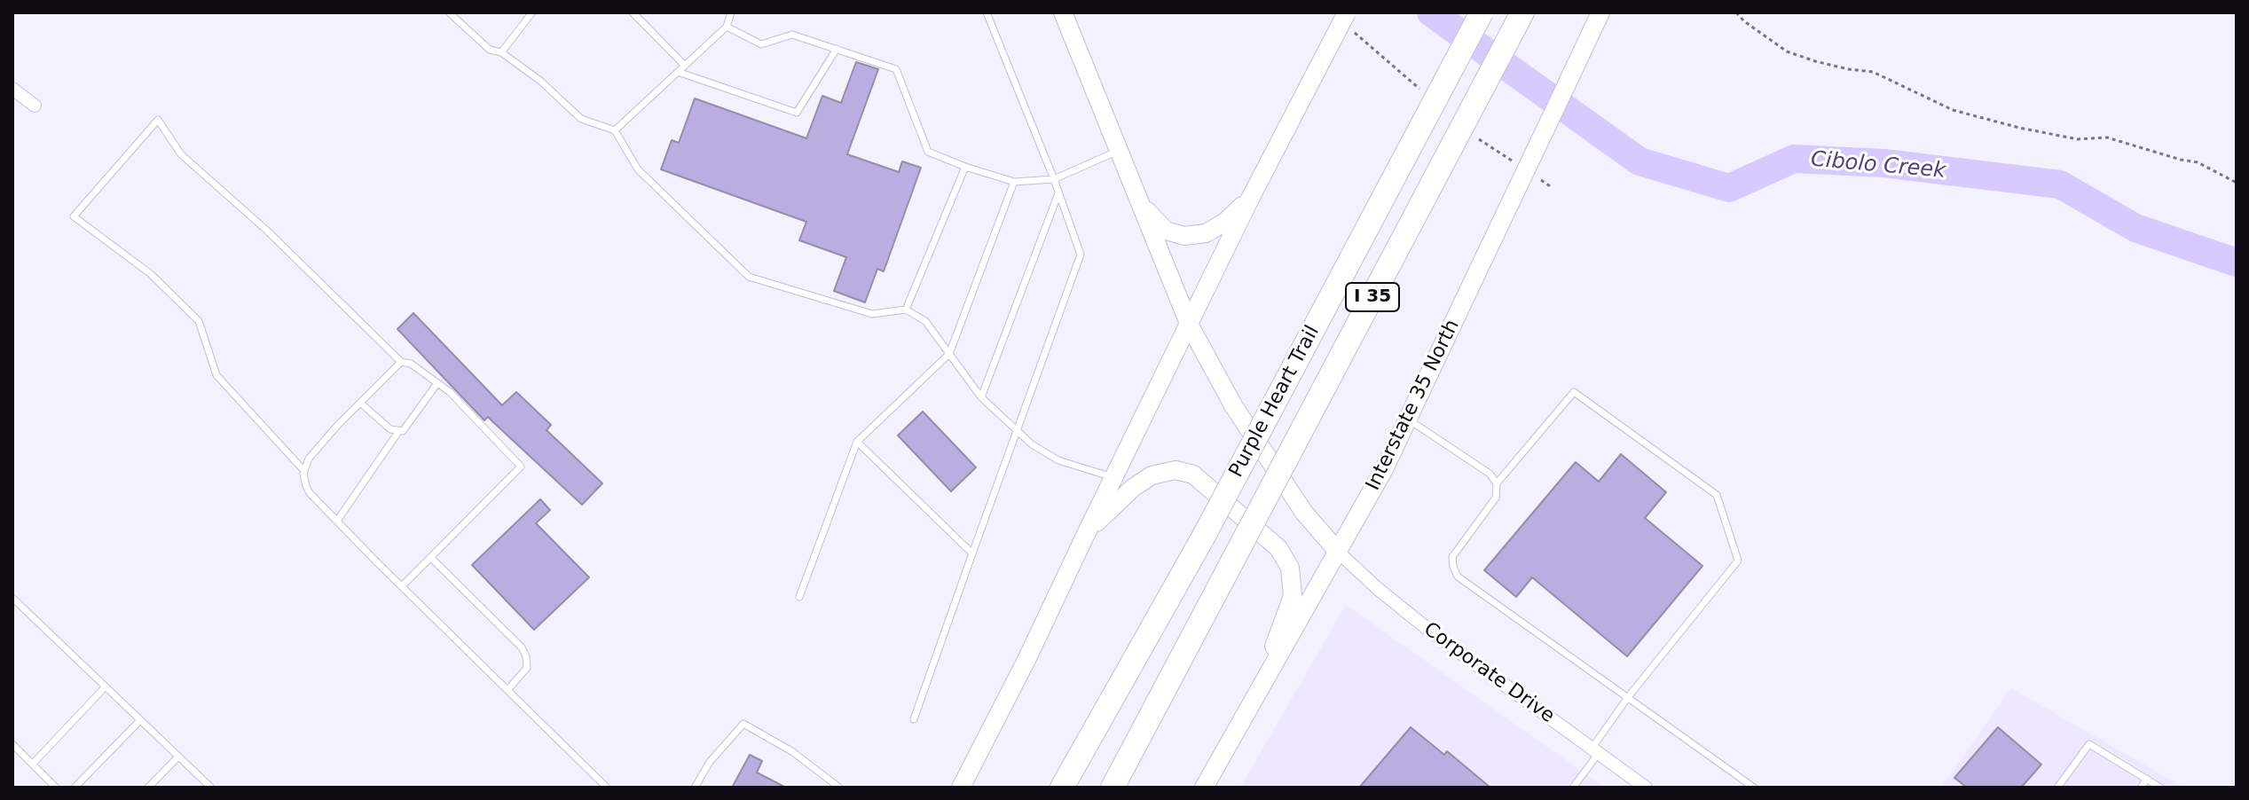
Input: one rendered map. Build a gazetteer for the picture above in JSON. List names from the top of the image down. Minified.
{"streets":{"highway":["I 35","Purple Heart Trail"],"main road":["Interstate 35 North"],"street":["Corporate Drive"]},"crossings":[["Interstate 35 North","Corporate Drive"]],"water":["Cibolo Creek"]}
